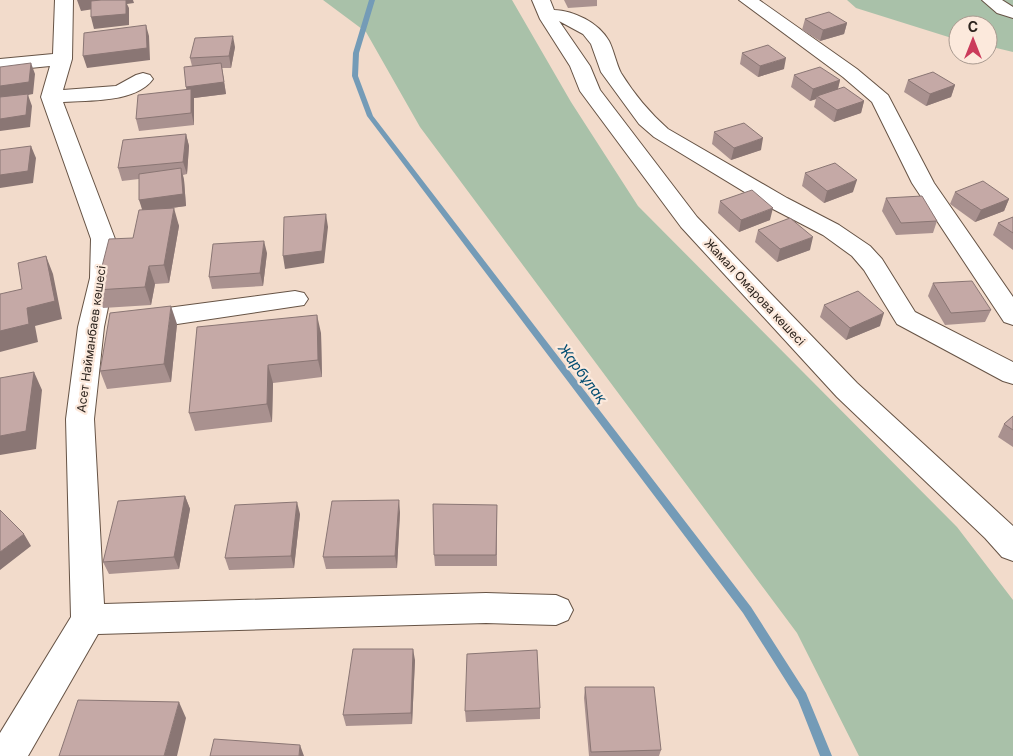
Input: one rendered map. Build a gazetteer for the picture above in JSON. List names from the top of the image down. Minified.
{"streets":{"street":["Жамал Омарова көшесі","Асет Найманбаев көшесі"]},"water":["Жарбұлақ"],"north":"top"}
